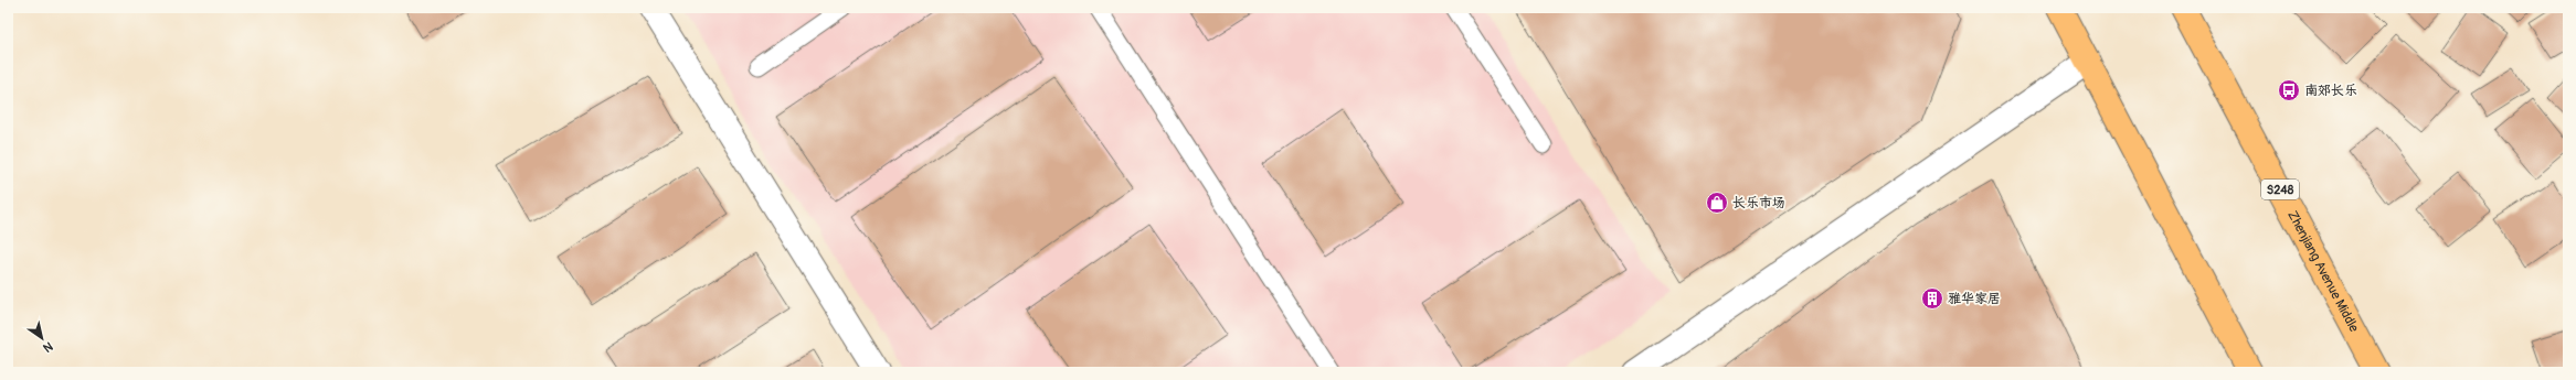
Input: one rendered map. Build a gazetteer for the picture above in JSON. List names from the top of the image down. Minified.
{"streets":{"main road":["S248","Zhenjiang Avenue Middle"]},"places":{"bus stop":["南郊长乐"],"shop":["长乐市场"],"building":["雅华家居"]},"north":"bottom right"}
